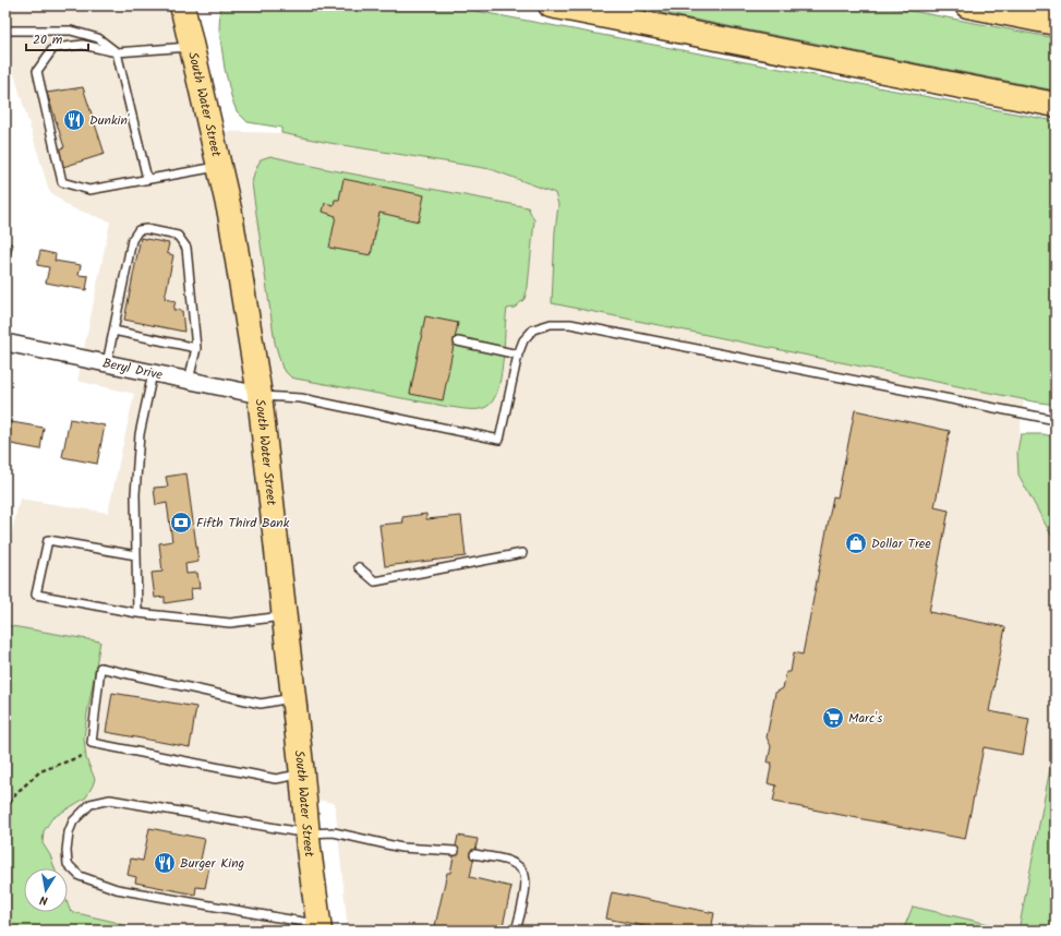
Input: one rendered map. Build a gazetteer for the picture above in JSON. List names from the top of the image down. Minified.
{"streets":{"main road":["South Water Street"],"street":["Beryl Drive"]},"crossings":[["South Water Street","Beryl Drive"]],"places":{"restaurant":["Dunkin'","Burger King"],"bank":["Fifth Third Bank"],"shop":["Dollar Tree"],"supermarket":["Marc's"]},"scale_bar":"20 m","north":"bottom"}
